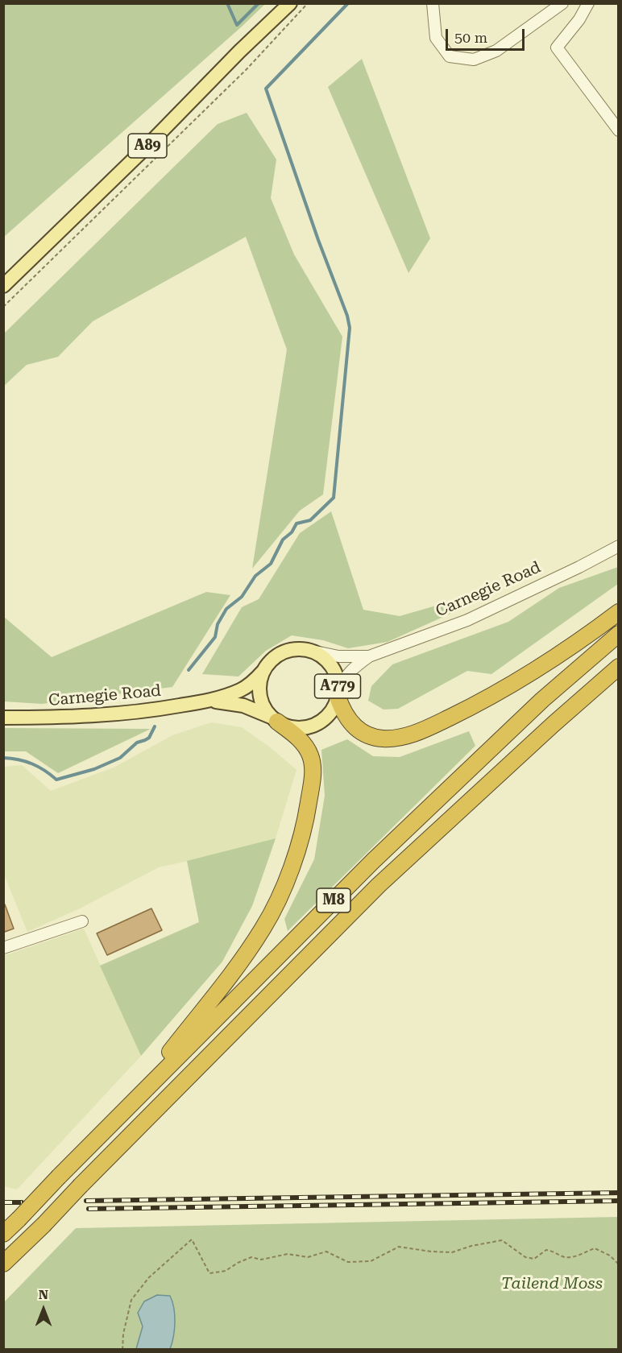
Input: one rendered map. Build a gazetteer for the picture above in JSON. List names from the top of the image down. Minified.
{"streets":{"highway":["M8"],"main road":["A89","Carnegie Road","A779"]},"crossings":[["Carnegie Road","A779"],["Carnegie Road","M8"],["A779","M8"]],"parks":["Tailend Moss"],"scale_bar":"50 m","north":"top"}
